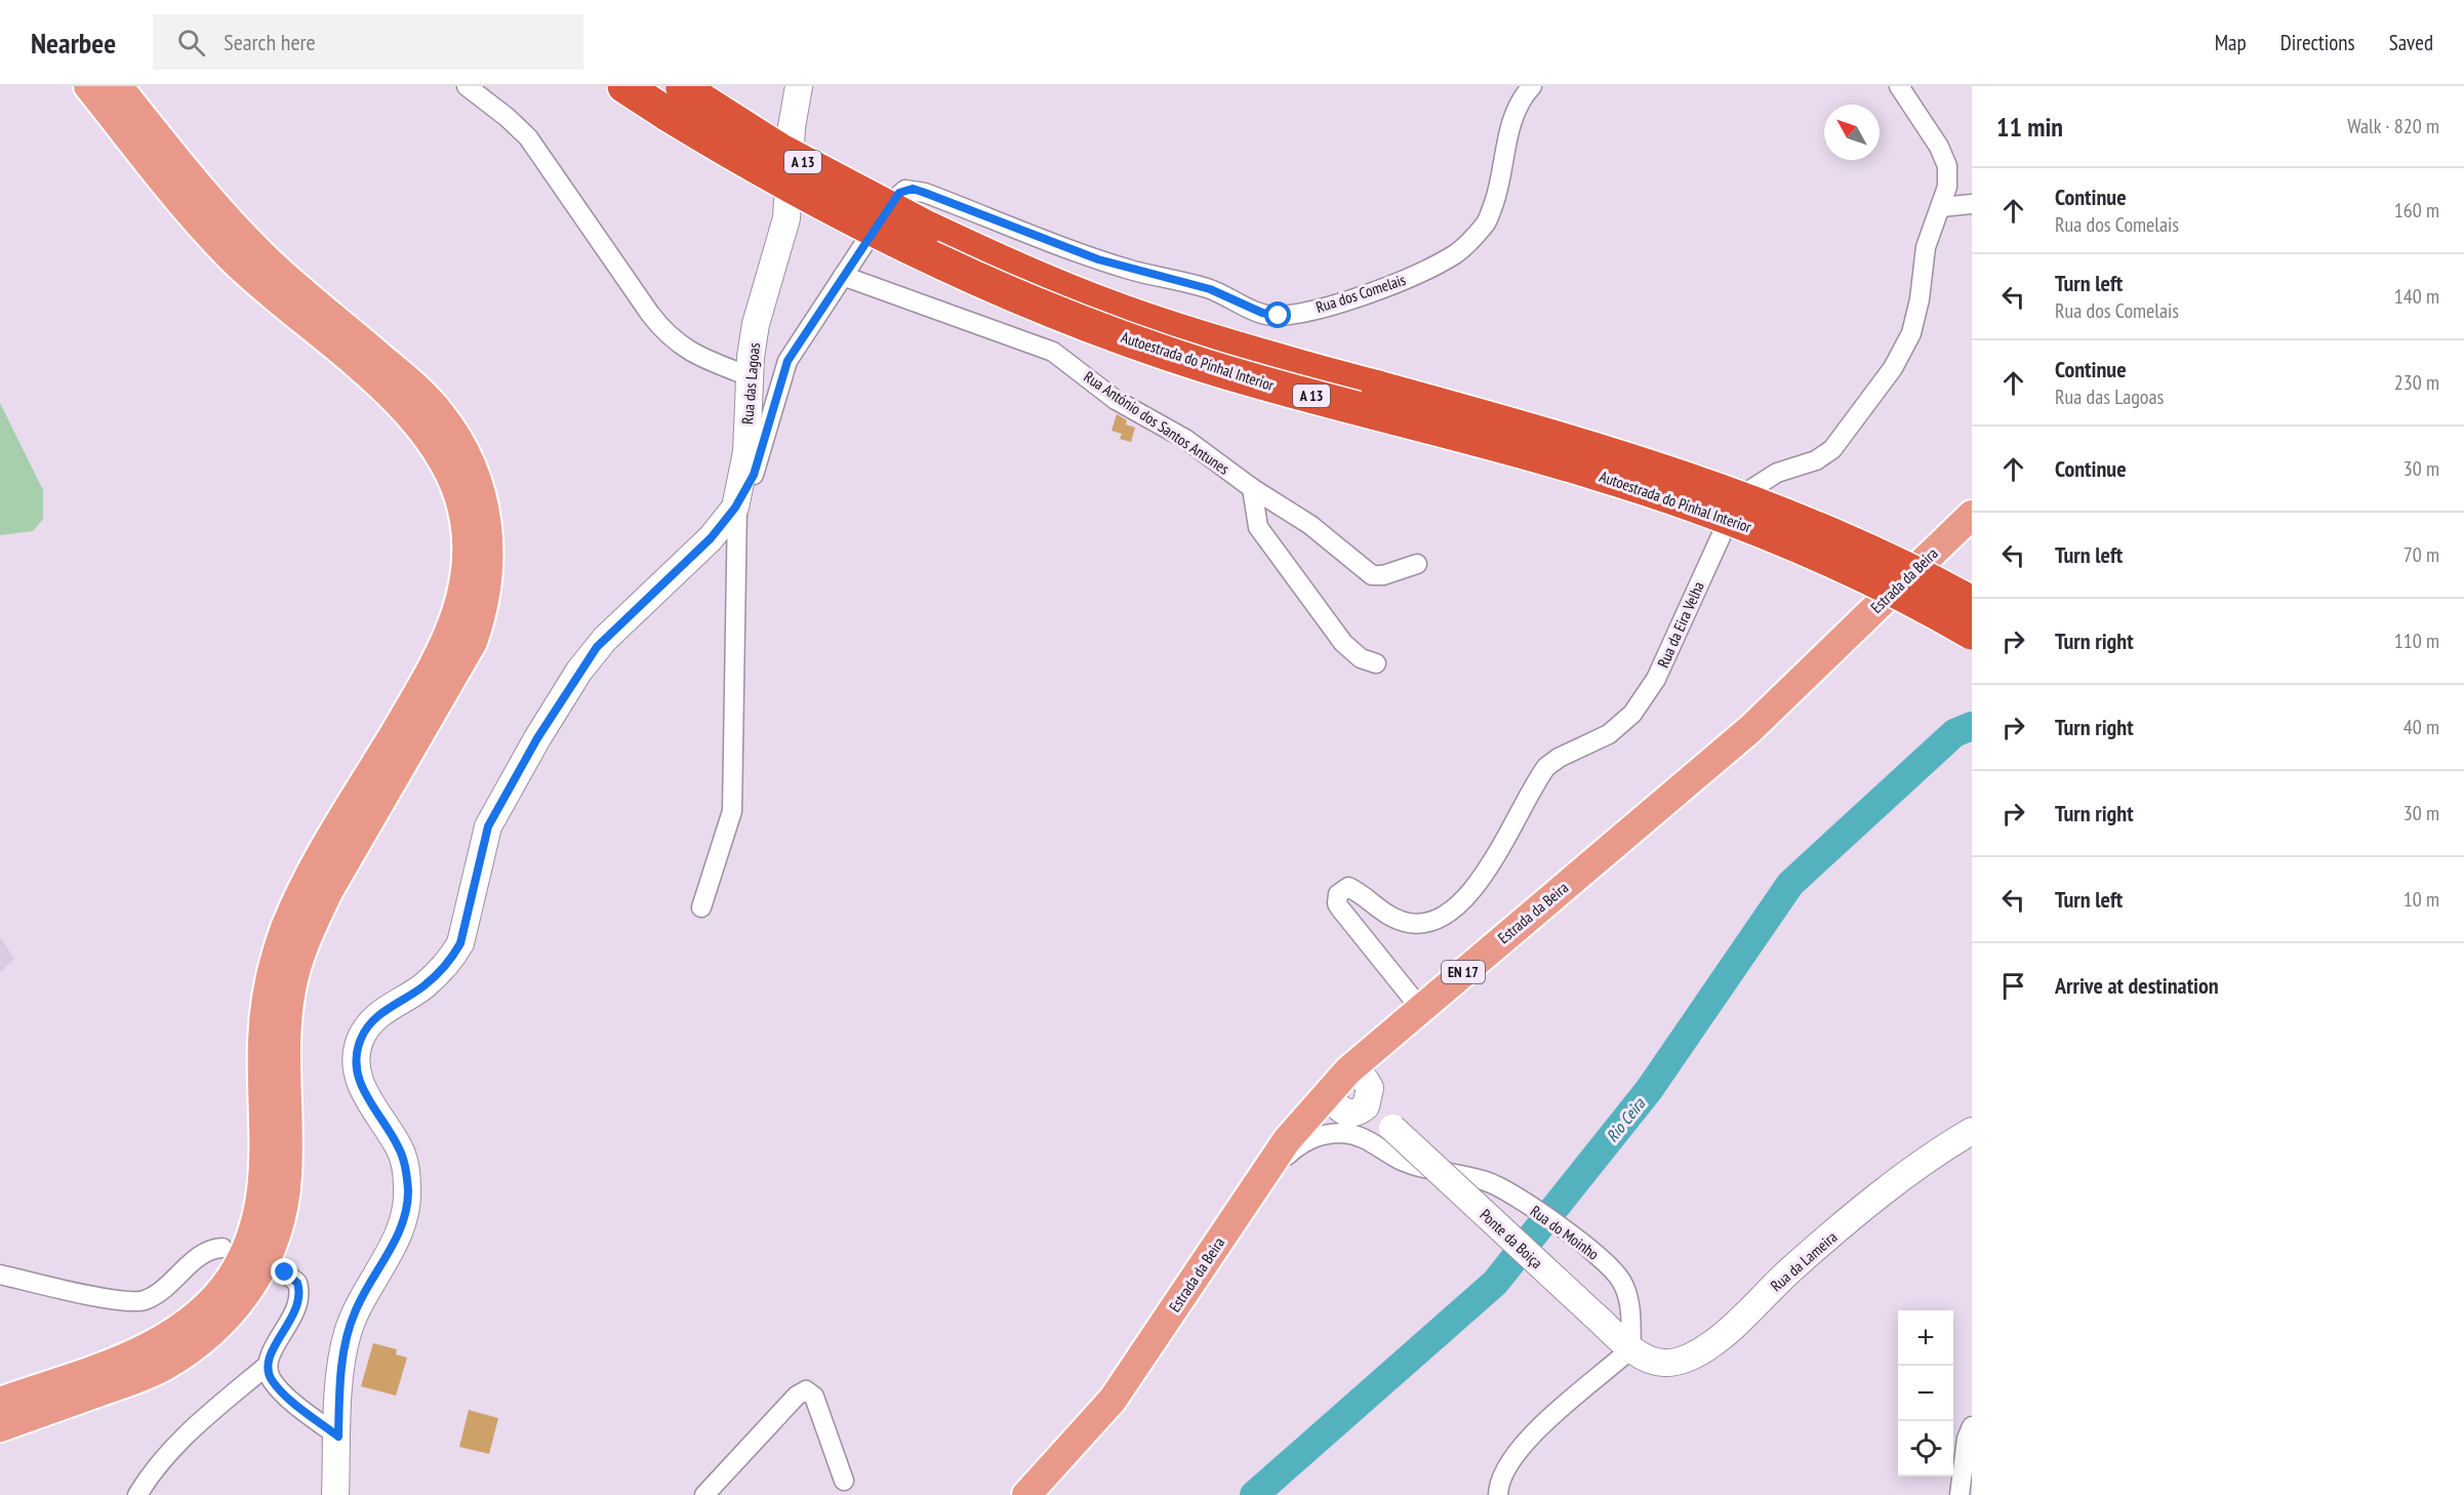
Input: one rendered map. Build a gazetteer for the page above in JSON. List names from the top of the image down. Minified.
{"streets":{"highway":["A 13","Autoestrada do Pinhal Interior"],"main road":["Estrada da Beira","EN 17"],"street":["Rua dos Comelais","Rua das Lagoas","Rua António dos Santos Antunes","Rua da Eira Velha","Rua do Moinho","Ponte da Boiça","Rua da Lameira"]},"crossings":[["Rua dos Comelais","Rua das Lagoas"],["Rua dos Comelais","Rua António dos Santos Antunes"],["Estrada da Beira","Rua da Eira Velha"],["Estrada da Beira","Rua do Moinho"],["Estrada da Beira","Ponte da Boiça"],["Rua do Moinho","Ponte da Boiça"],["Rua do Moinho","Rua da Lameira"],["Ponte da Boiça","Rua da Lameira"]],"water":["Rio Ceira"],"north":"top left","page":{"header":"Nearbee","search":"Search here","nav":["Map","Directions","Saved"],"heading":["11 min","Walk · 820 m"],"list":[["Continue","Rua dos Comelais","160 m"],["Turn left","Rua dos Comelais","140 m"],["Continue","Rua das Lagoas","230 m"],["Continue","30 m"],["Turn left","70 m"],["Turn right","110 m"],["Turn right","40 m"],["Turn right","30 m"],["Turn left","10 m"],"Arrive at destination"],"map_buttons":["+","−"]}}
